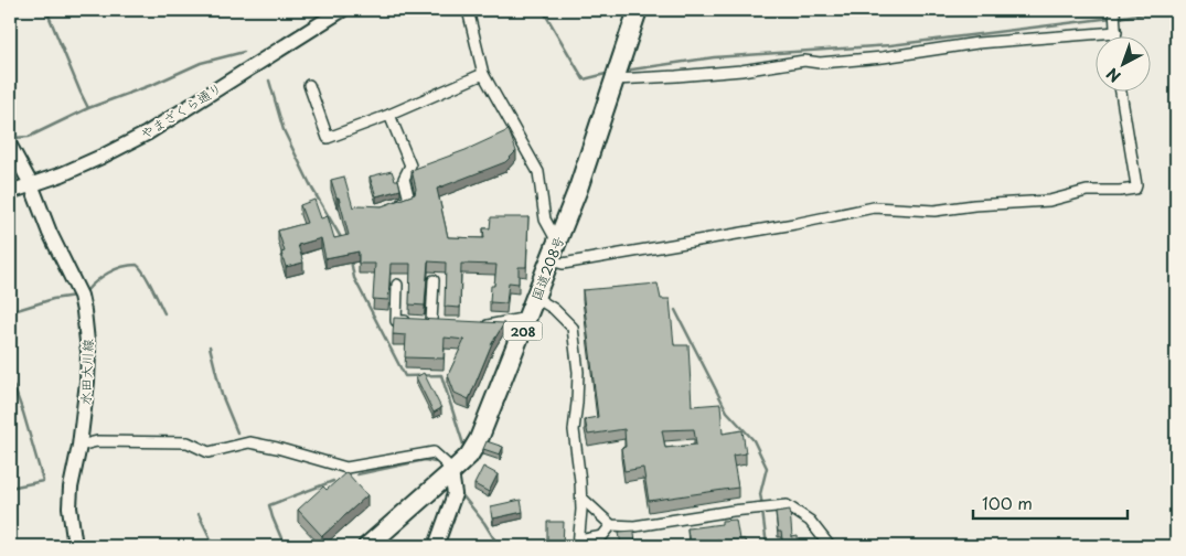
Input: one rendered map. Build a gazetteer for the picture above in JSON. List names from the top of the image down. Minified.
{"streets":{"highway":["国道208号","208"],"main road":["やまざくら通り","水田大川線"]},"crossings":[["やまざくら通り","水田大川線"]],"scale_bar":"100 m","north":"bottom left"}
